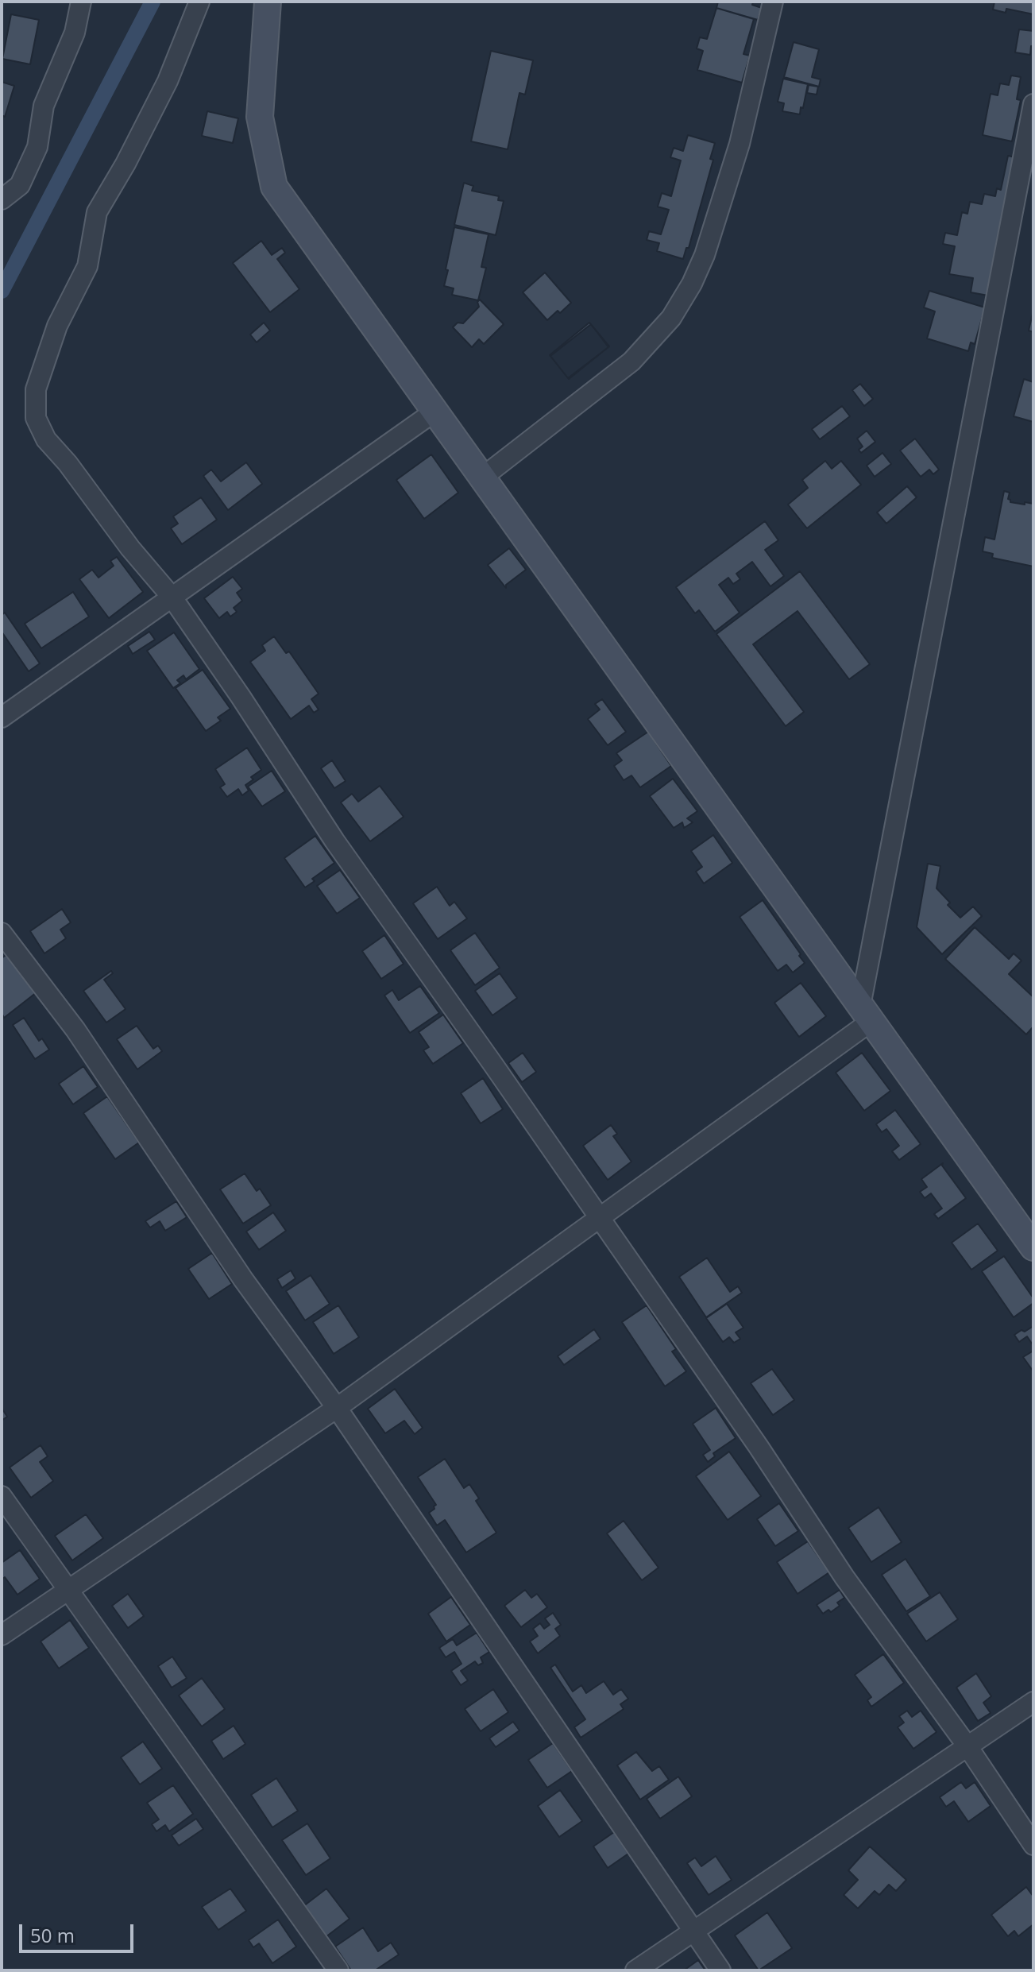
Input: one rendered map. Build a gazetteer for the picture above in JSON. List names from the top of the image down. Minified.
{"scale_bar":"50 m"}
